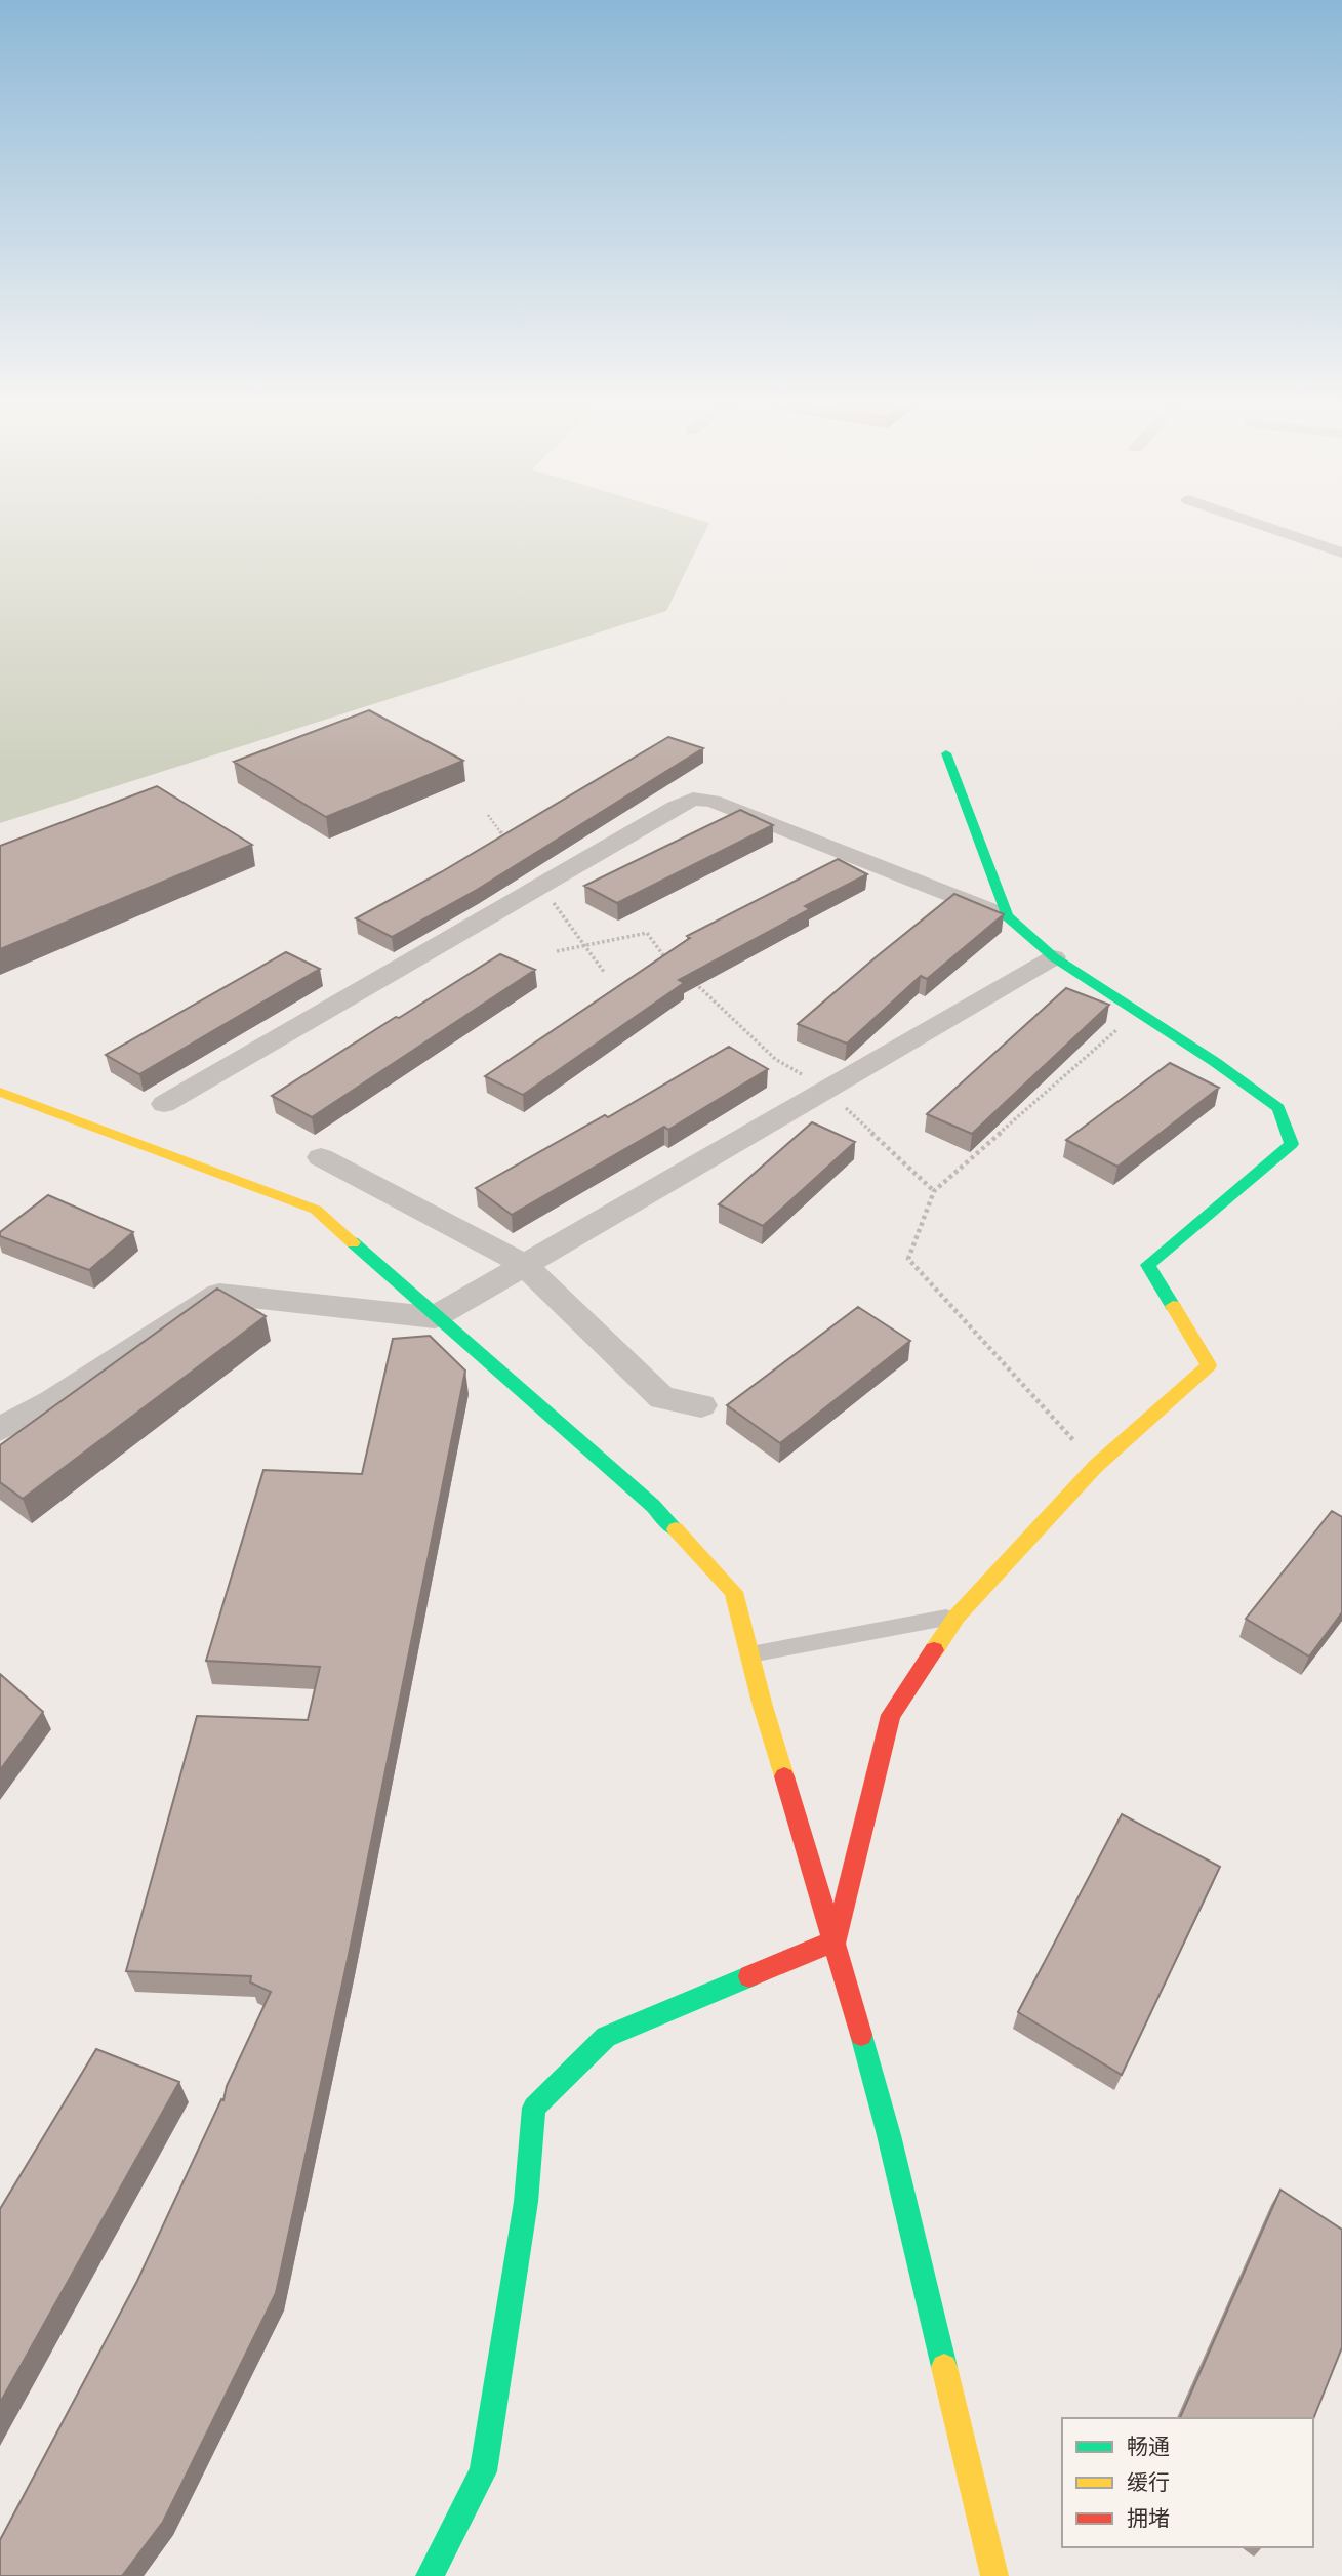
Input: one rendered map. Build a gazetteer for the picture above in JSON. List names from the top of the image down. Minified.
{"legend":["畅通","缓行","拥堵"]}
